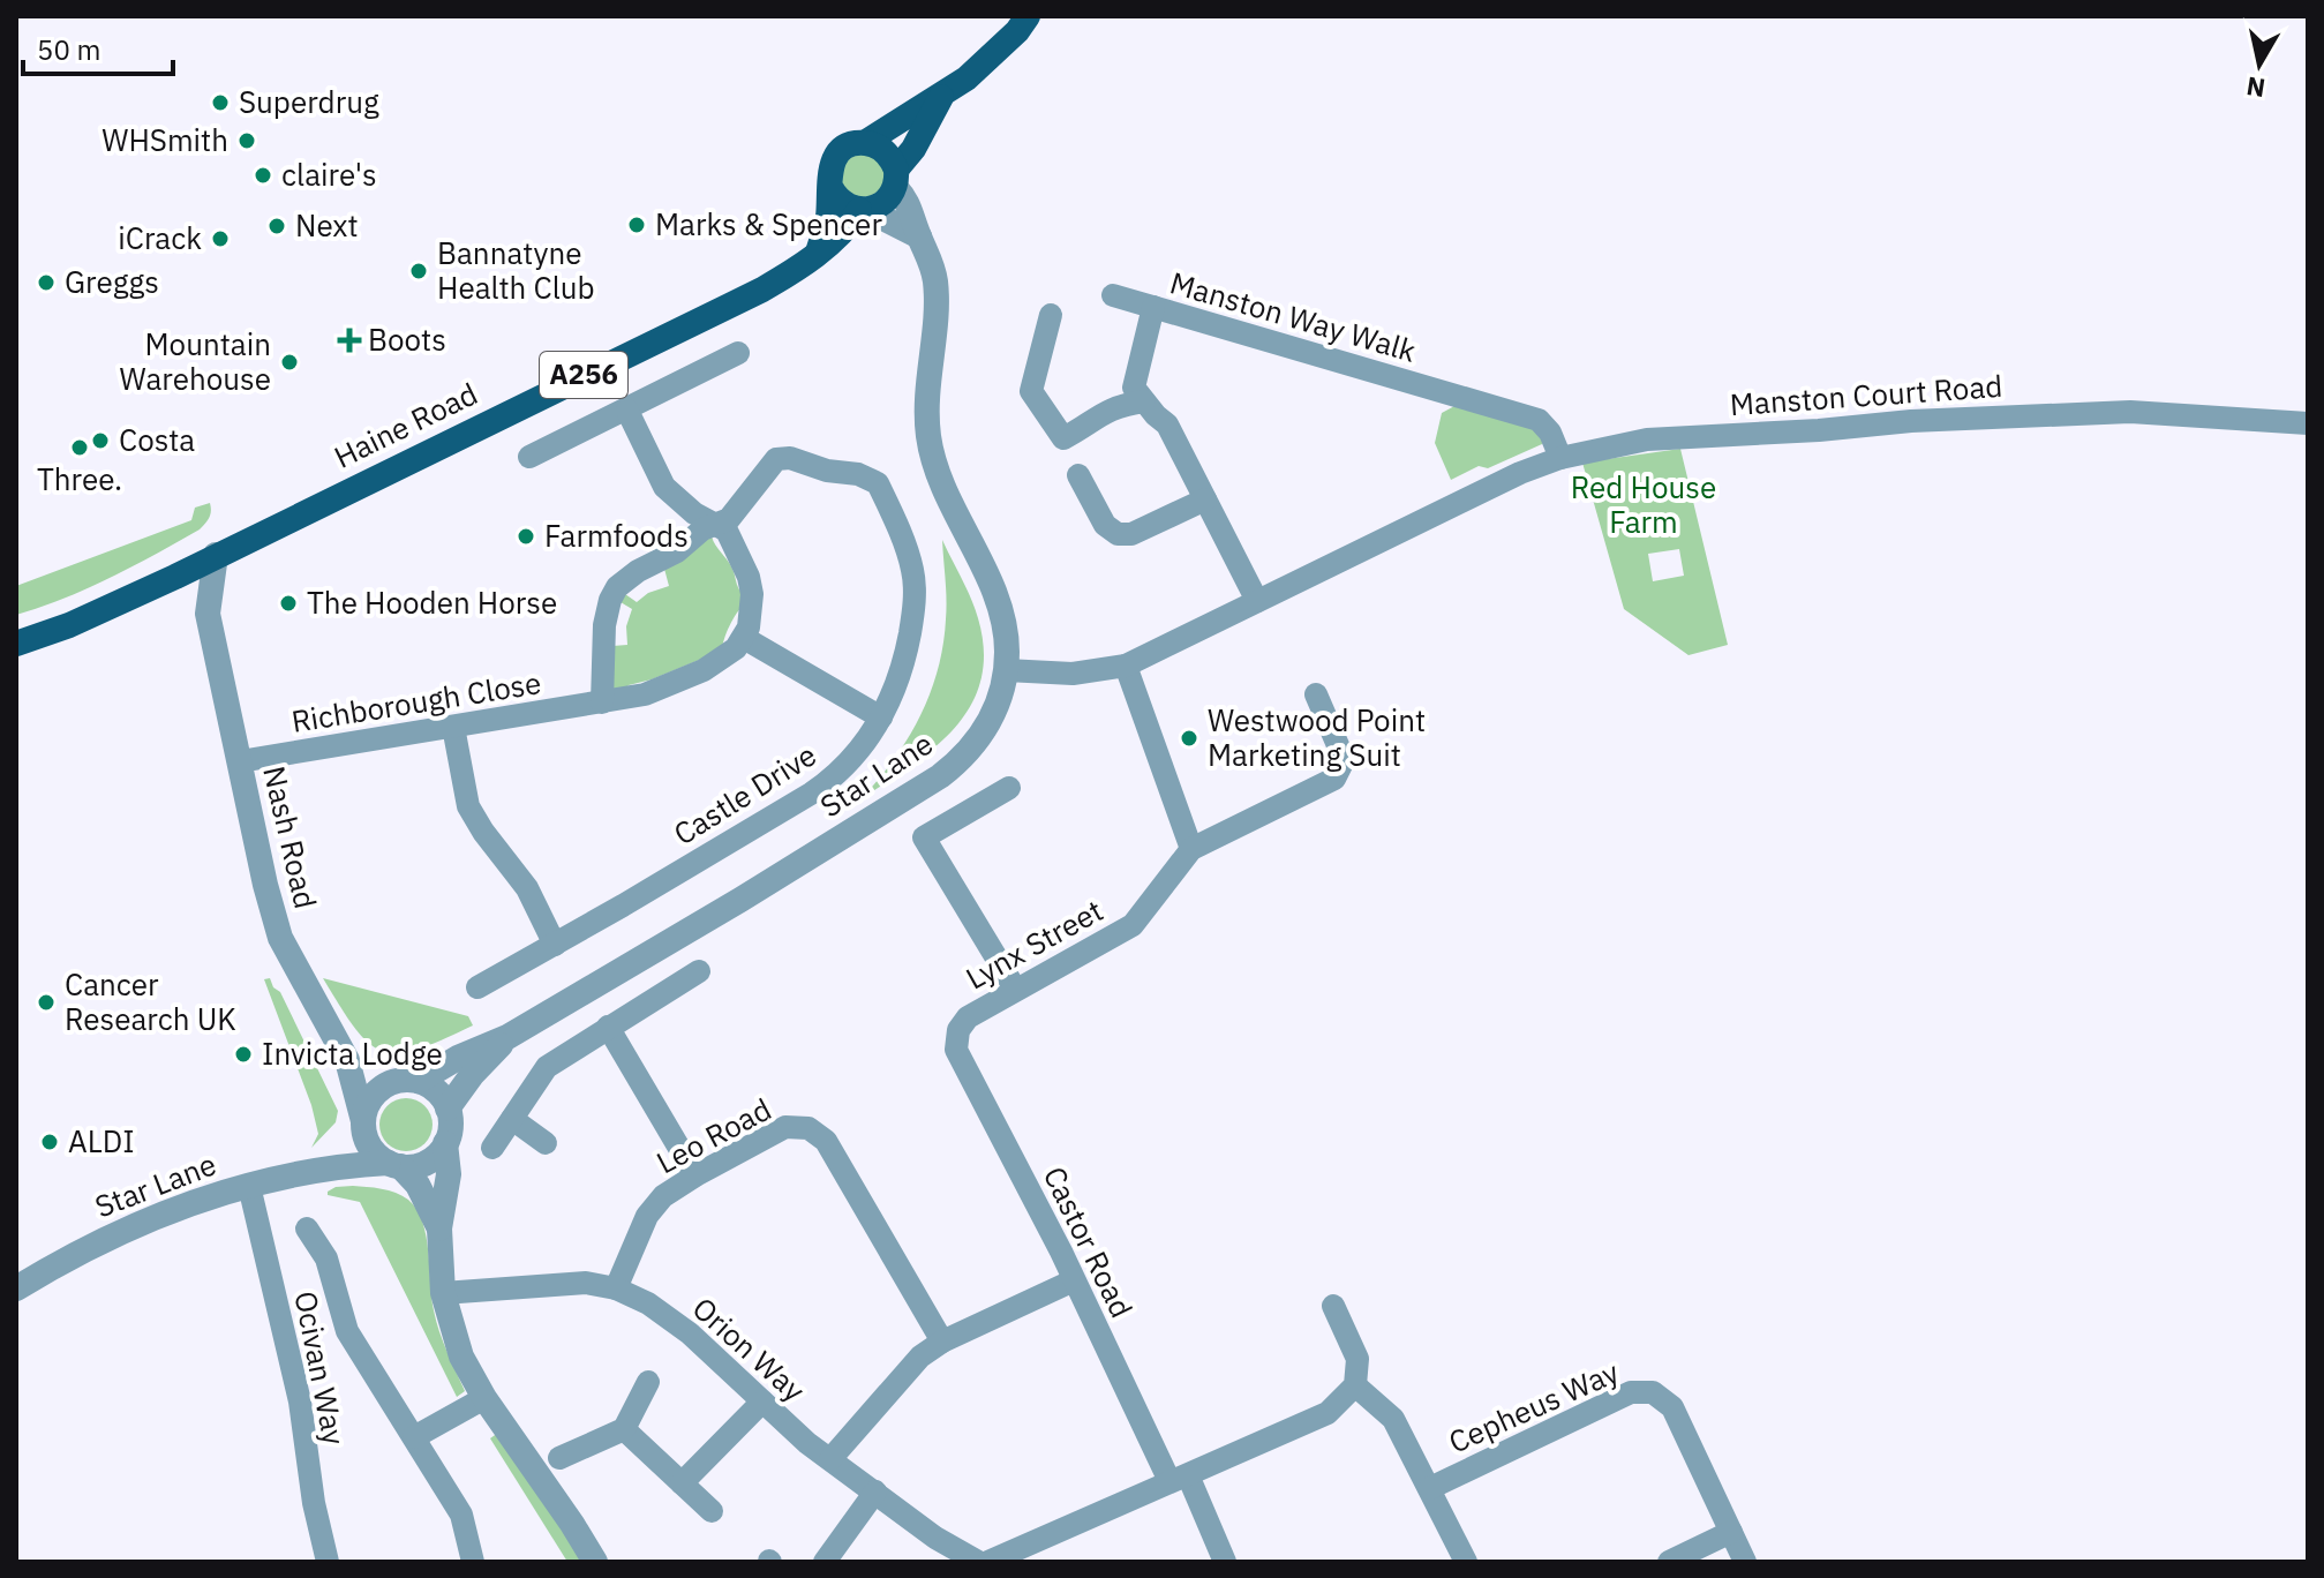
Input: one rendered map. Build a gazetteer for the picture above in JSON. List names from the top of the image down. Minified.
{"streets":{"main road":["A256","Haine Road"],"street":["Manston Way Walk","Manston Court Road","Richborough Close","Star Lane","Castle Drive","Nash Road","Lynx Street","Leo Road","Castor Road","Orion Way","Ocivan Way","Cepheus Way"]},"crossings":[["Manston Way Walk","Manston Court Road"],["Haine Road","Star Lane"],["Haine Road","Nash Road"],["Richborough Close","Nash Road"],["Star Lane","Nash Road"],["Star Lane","Ocivan Way"],["Lynx Street","Castor Road"],["Leo Road","Orion Way"]],"parks":["Red House Farm"],"places":{"other":["Superdrug","WHSmith","claire's","Marks & Spencer","Next","iCrack","Bannatyne Health Club","Greggs","Mountain Warehouse","Costa","Three.","Farmfoods","The Hooden Horse","Westwood Point Marketing Suit","Cancer Research UK","Invicta Lodge","ALDI"],"health":["Boots"]},"scale_bar":"50 m","north":"bottom"}
